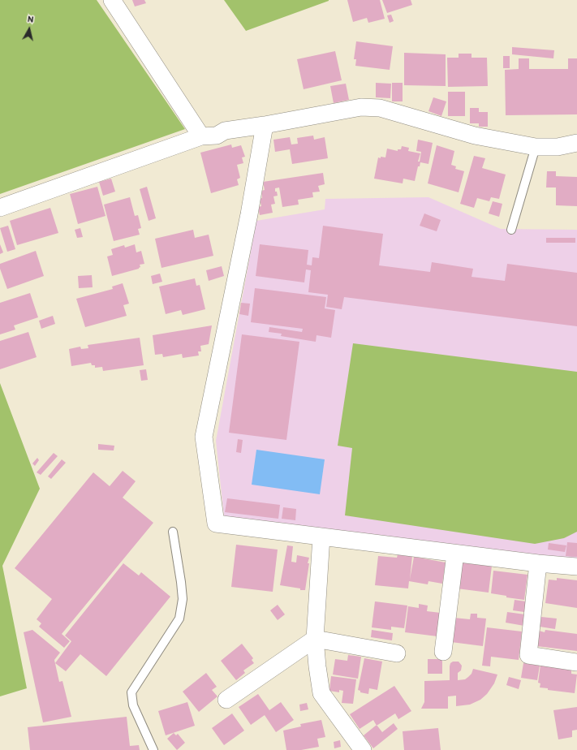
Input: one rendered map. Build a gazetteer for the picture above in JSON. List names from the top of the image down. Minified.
{"north":"top"}
